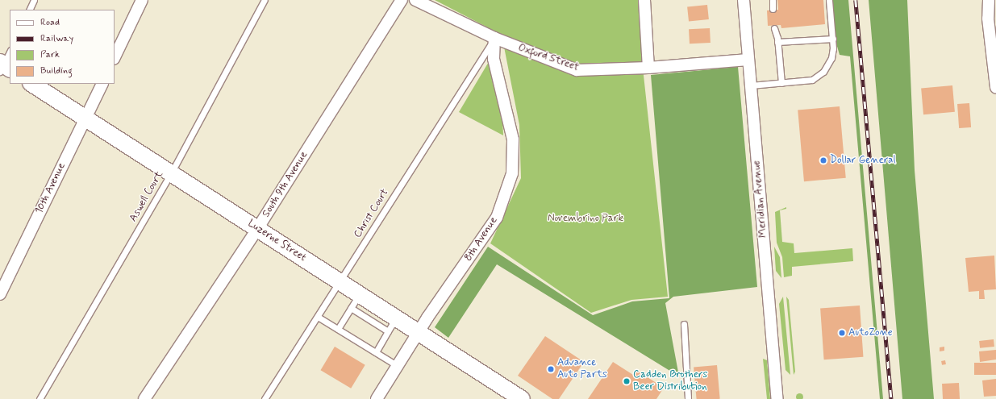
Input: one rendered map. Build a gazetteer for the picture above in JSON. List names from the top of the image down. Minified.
{"streets":{"street":["Oxford Street","South 9th Avenue","10th Avenue","Meridian Avenue","8th Avenue","Luzerne Street"],"lane":["Aswell Court","Christ Court"]},"crossings":[["Oxford Street","Meridian Avenue"],["Oxford Street","Christ Court"],["Oxford Street","8th Avenue"],["South 9th Avenue","Luzerne Street"],["10th Avenue","Luzerne Street"],["Aswell Court","Luzerne Street"],["Christ Court","8th Avenue"],["Christ Court","Luzerne Street"],["8th Avenue","Luzerne Street"]],"parks":["Novembrino Park"],"places":["Dollar General","AutoZone","Advance Auto Parts","Cadden Brothers Beer Distribution"],"legend":["Road","Railway","Park","Building"]}
